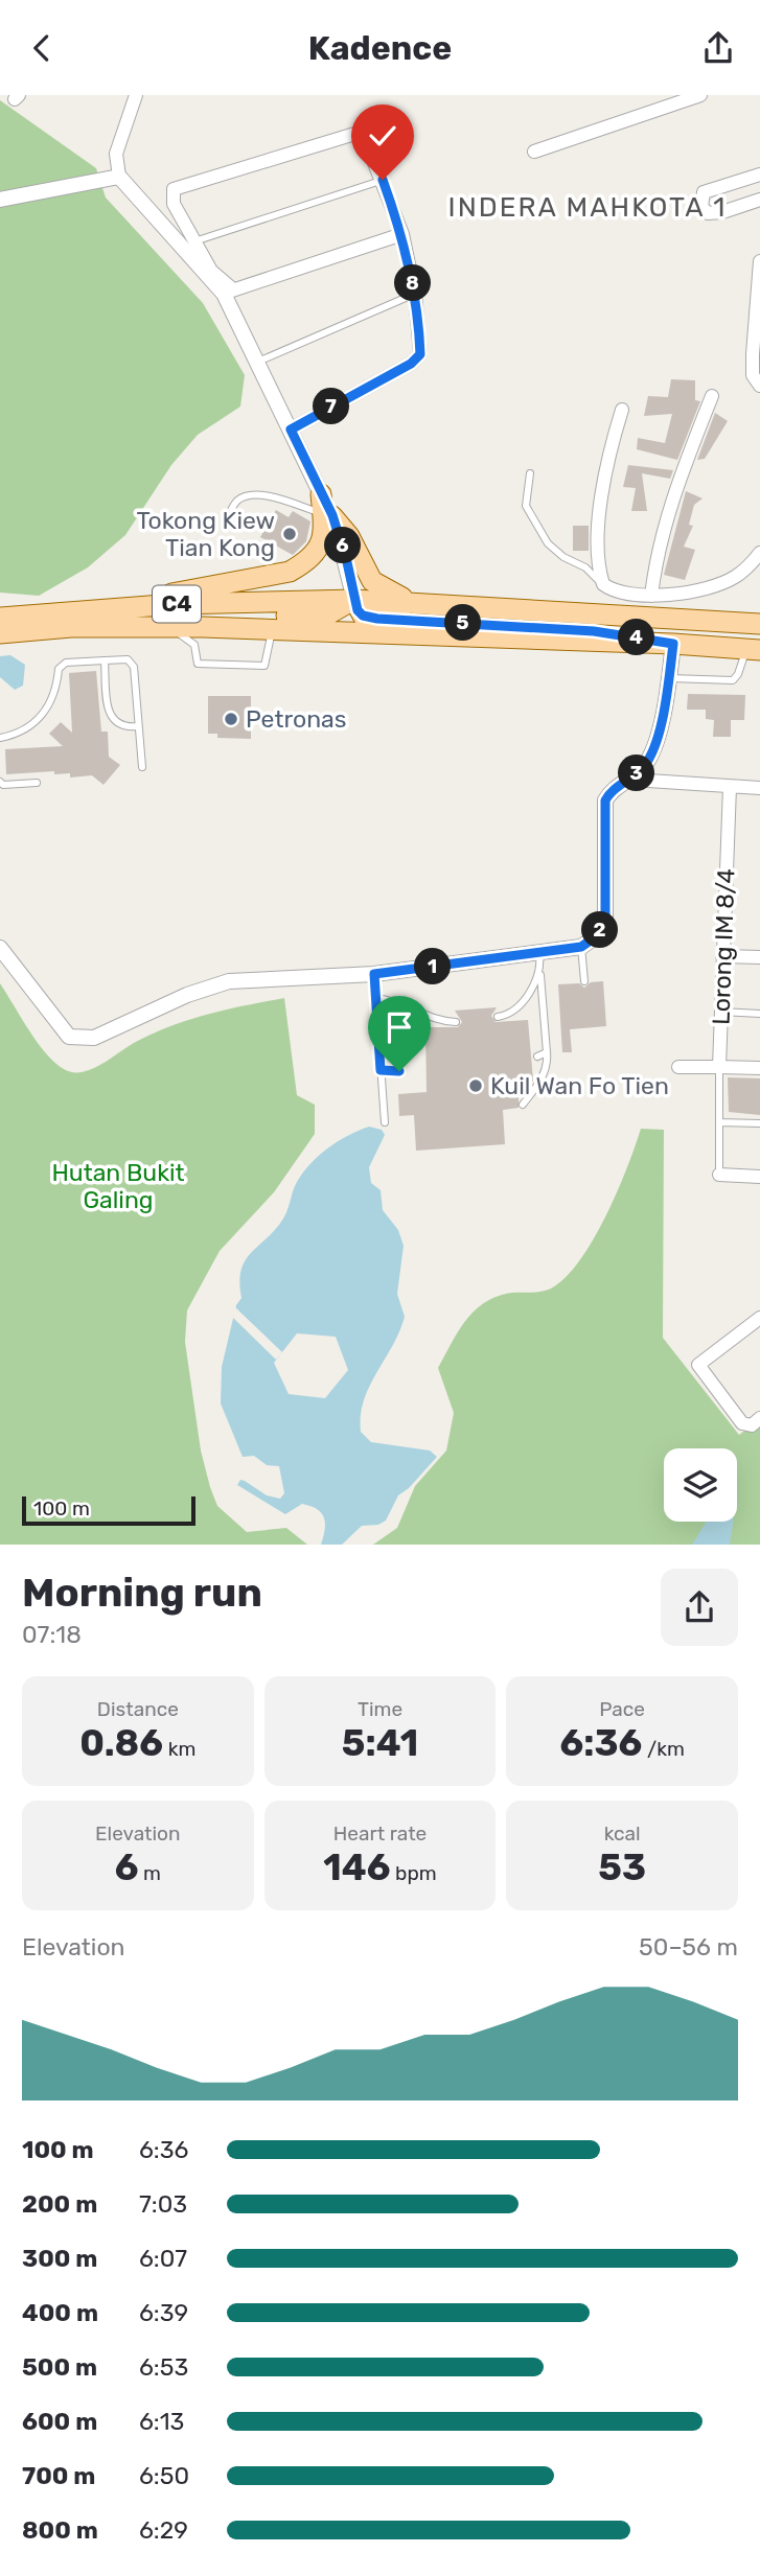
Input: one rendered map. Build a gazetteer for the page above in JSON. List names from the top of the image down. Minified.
{"streets":{"main road":["C4"],"street":["Lorong IM 8/4"]},"districts":["INDERA MAHKOTA 1"],"parks":["Hutan Bukit Galing"],"places":["Tokong Kiew Tian Kong","Petronas","Kuil Wan Fo Tien"],"scale_bar":"100 m","page":{"header":"Kadence","pins":["8","7","6","5","4","3","2","1"],"scale":"100 m","heading":["Morning run","07:18"],"stats":[["Distance","0.86 km"],["Time","5:41"],["Pace","6:36 /km"],["Elevation","6 m"],["Heart rate","146 bpm"],["kcal","53"]],"chart":["Elevation","50–56 m"],"list":[{"name":"100 m","note":"6:36"},{"name":"200 m","note":"7:03"},{"name":"300 m","note":"6:07"},{"name":"400 m","note":"6:39"},{"name":"500 m","note":"6:53"},{"name":"600 m","note":"6:13"},{"name":"700 m","note":"6:50"},{"name":"800 m","note":"6:29"}]}}
